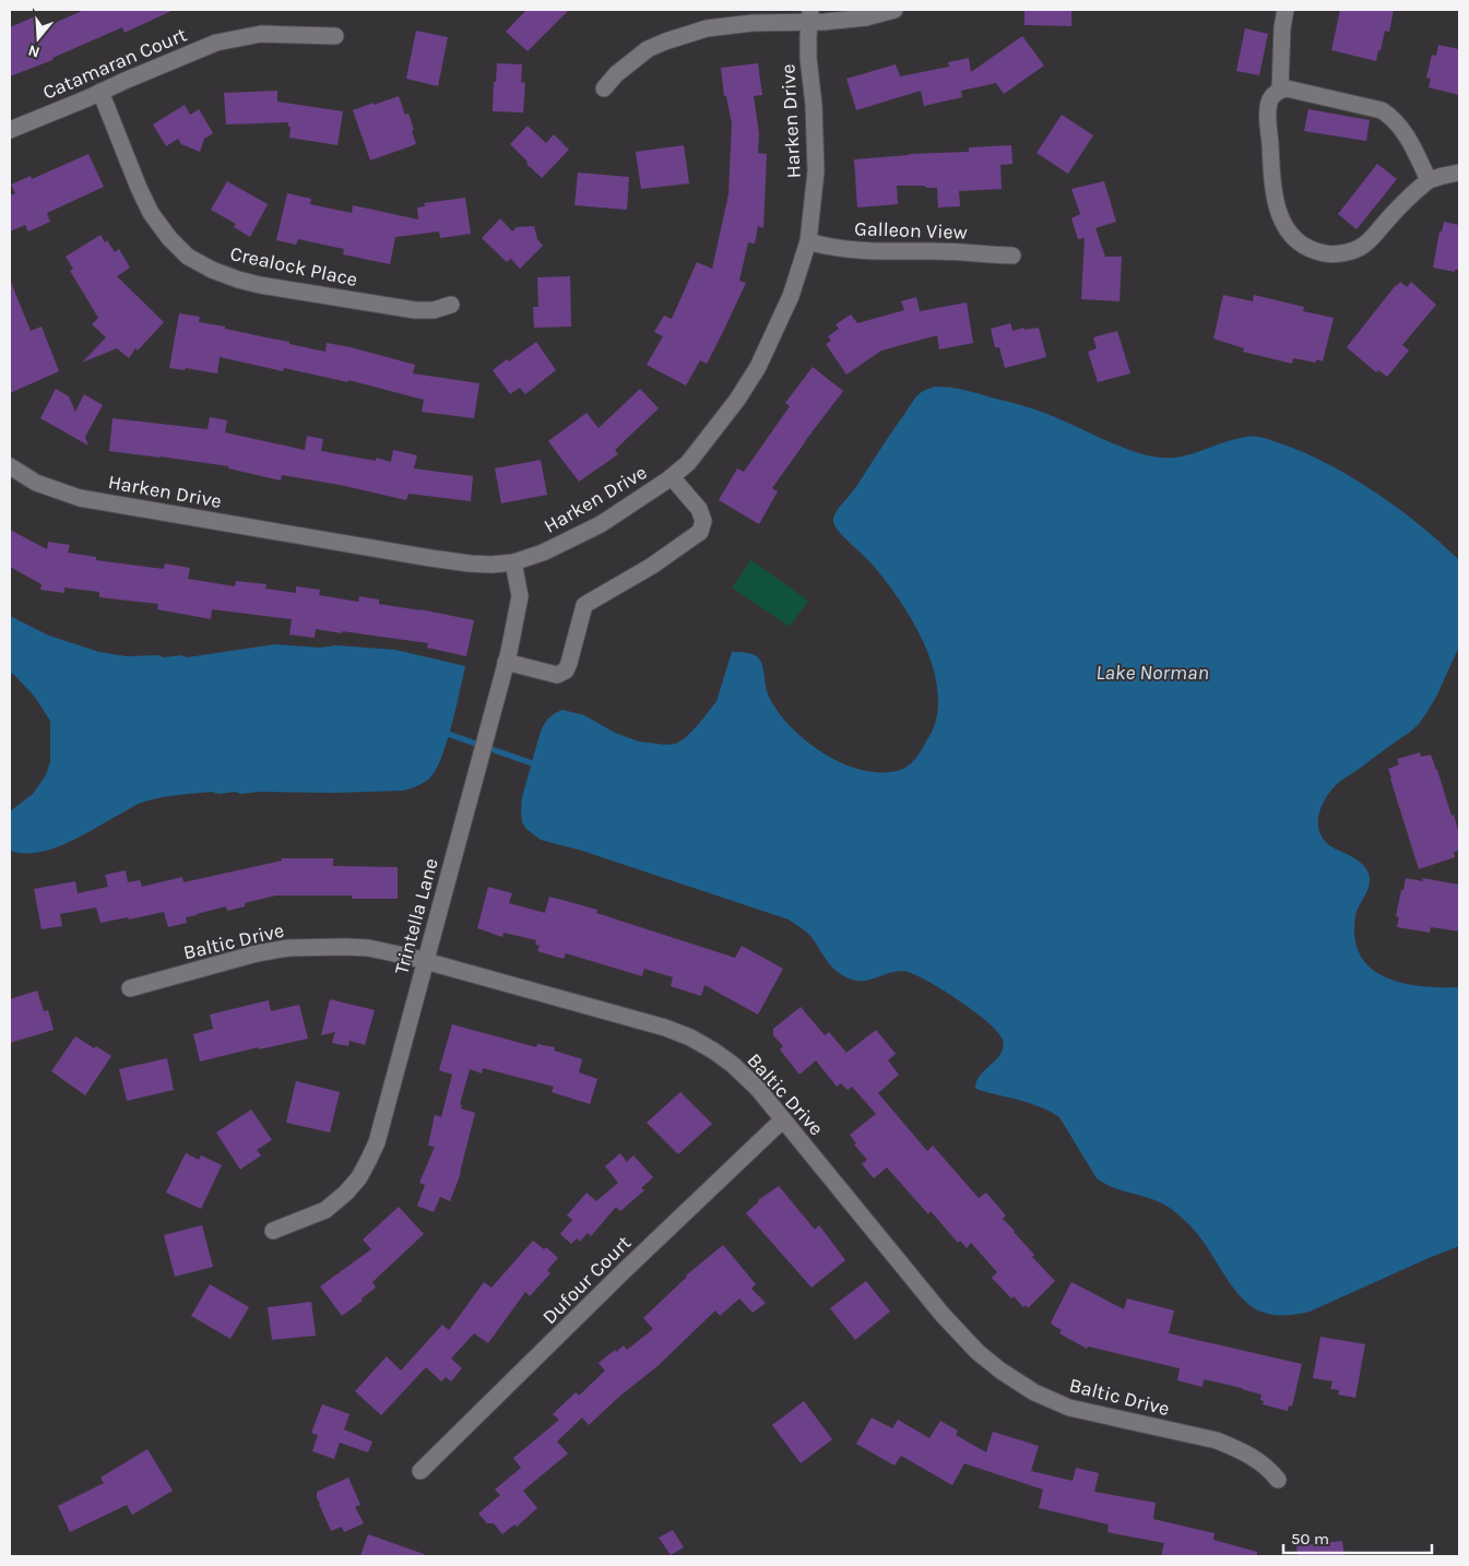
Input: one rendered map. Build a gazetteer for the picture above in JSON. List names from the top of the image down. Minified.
{"streets":{"street":["Catamaran Court","Harken Drive","Galleon View","Crealock Place","Trintella Lane","Baltic Drive","Dufour Court"]},"crossings":[["Catamaran Court","Crealock Place"],["Harken Drive","Galleon View"],["Harken Drive","Trintella Lane"],["Trintella Lane","Baltic Drive"],["Baltic Drive","Dufour Court"]],"water":["Lake Norman"],"scale_bar":"50 m","north":"bottom"}
